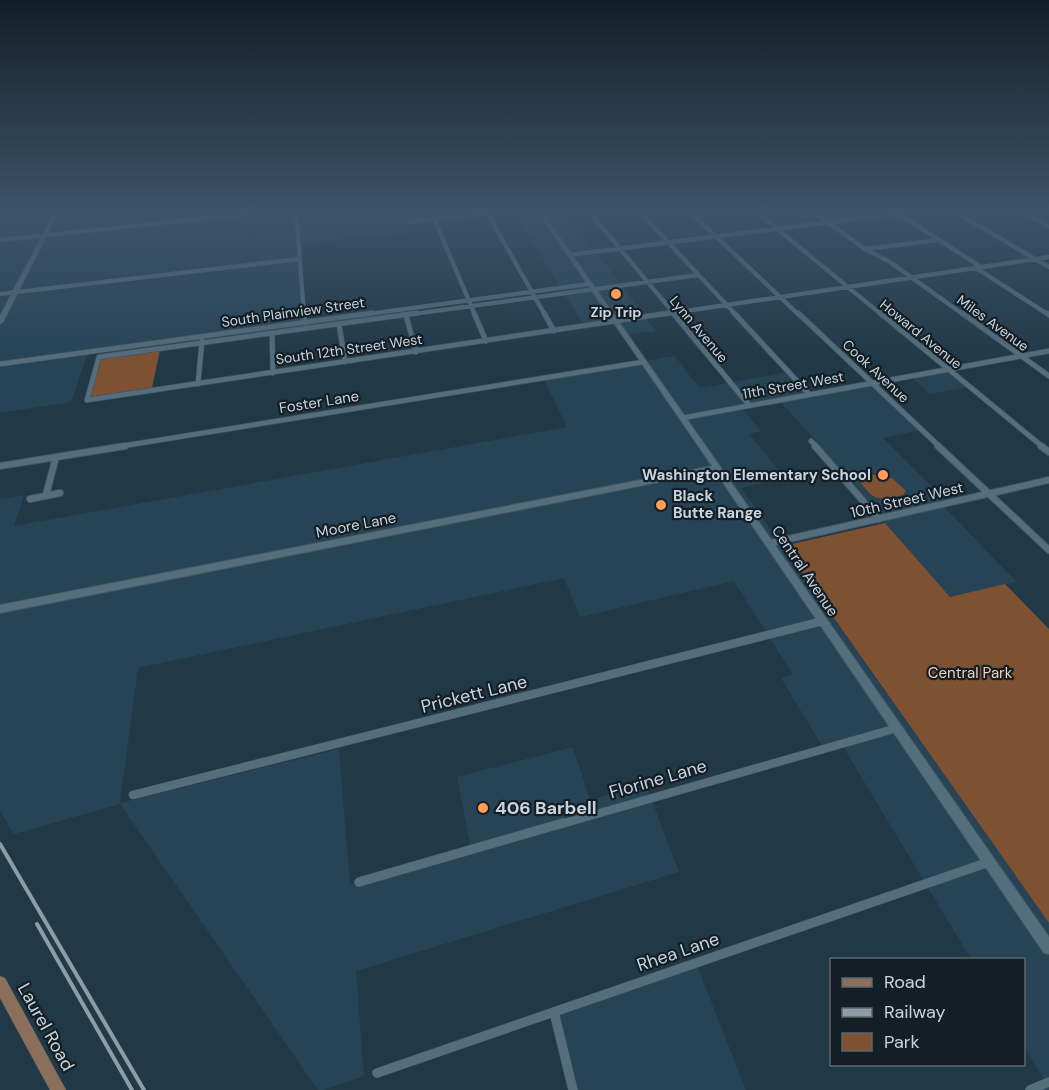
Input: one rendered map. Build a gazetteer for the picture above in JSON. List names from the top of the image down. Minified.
{"streets":{"main road":["Moore Lane","Central Avenue","Laurel Road"],"street":["South Plainview Street","Miles Avenue","Lynn Avenue","Howard Avenue","South 12th Street West","Cook Avenue","11th Street West","Foster Lane","10th Street West","Prickett Lane","Florine Lane","Rhea Lane"]},"crossings":[["South Plainview Street","Lynn Avenue"],["South Plainview Street","South 12th Street West"],["South Plainview Street","Central Avenue"],["Miles Avenue","South 12th Street West"],["Miles Avenue","11th Street West"],["Lynn Avenue","South 12th Street West"],["Lynn Avenue","11th Street West"],["Howard Avenue","South 12th Street West"],["Howard Avenue","11th Street West"],["South 12th Street West","Cook Avenue"],["South 12th Street West","Central Avenue"],["Cook Avenue","11th Street West"],["Cook Avenue","10th Street West"],["11th Street West","Central Avenue"],["Foster Lane","Central Avenue"],["10th Street West","Central Avenue"],["Moore Lane","Central Avenue"],["Central Avenue","Prickett Lane"],["Central Avenue","Florine Lane"],["Central Avenue","Rhea Lane"]],"parks":["Central Park"],"places":["Zip Trip","Washington Elementary School","Black Butte Range","406 Barbell"],"legend":["Road","Railway","Park"]}
